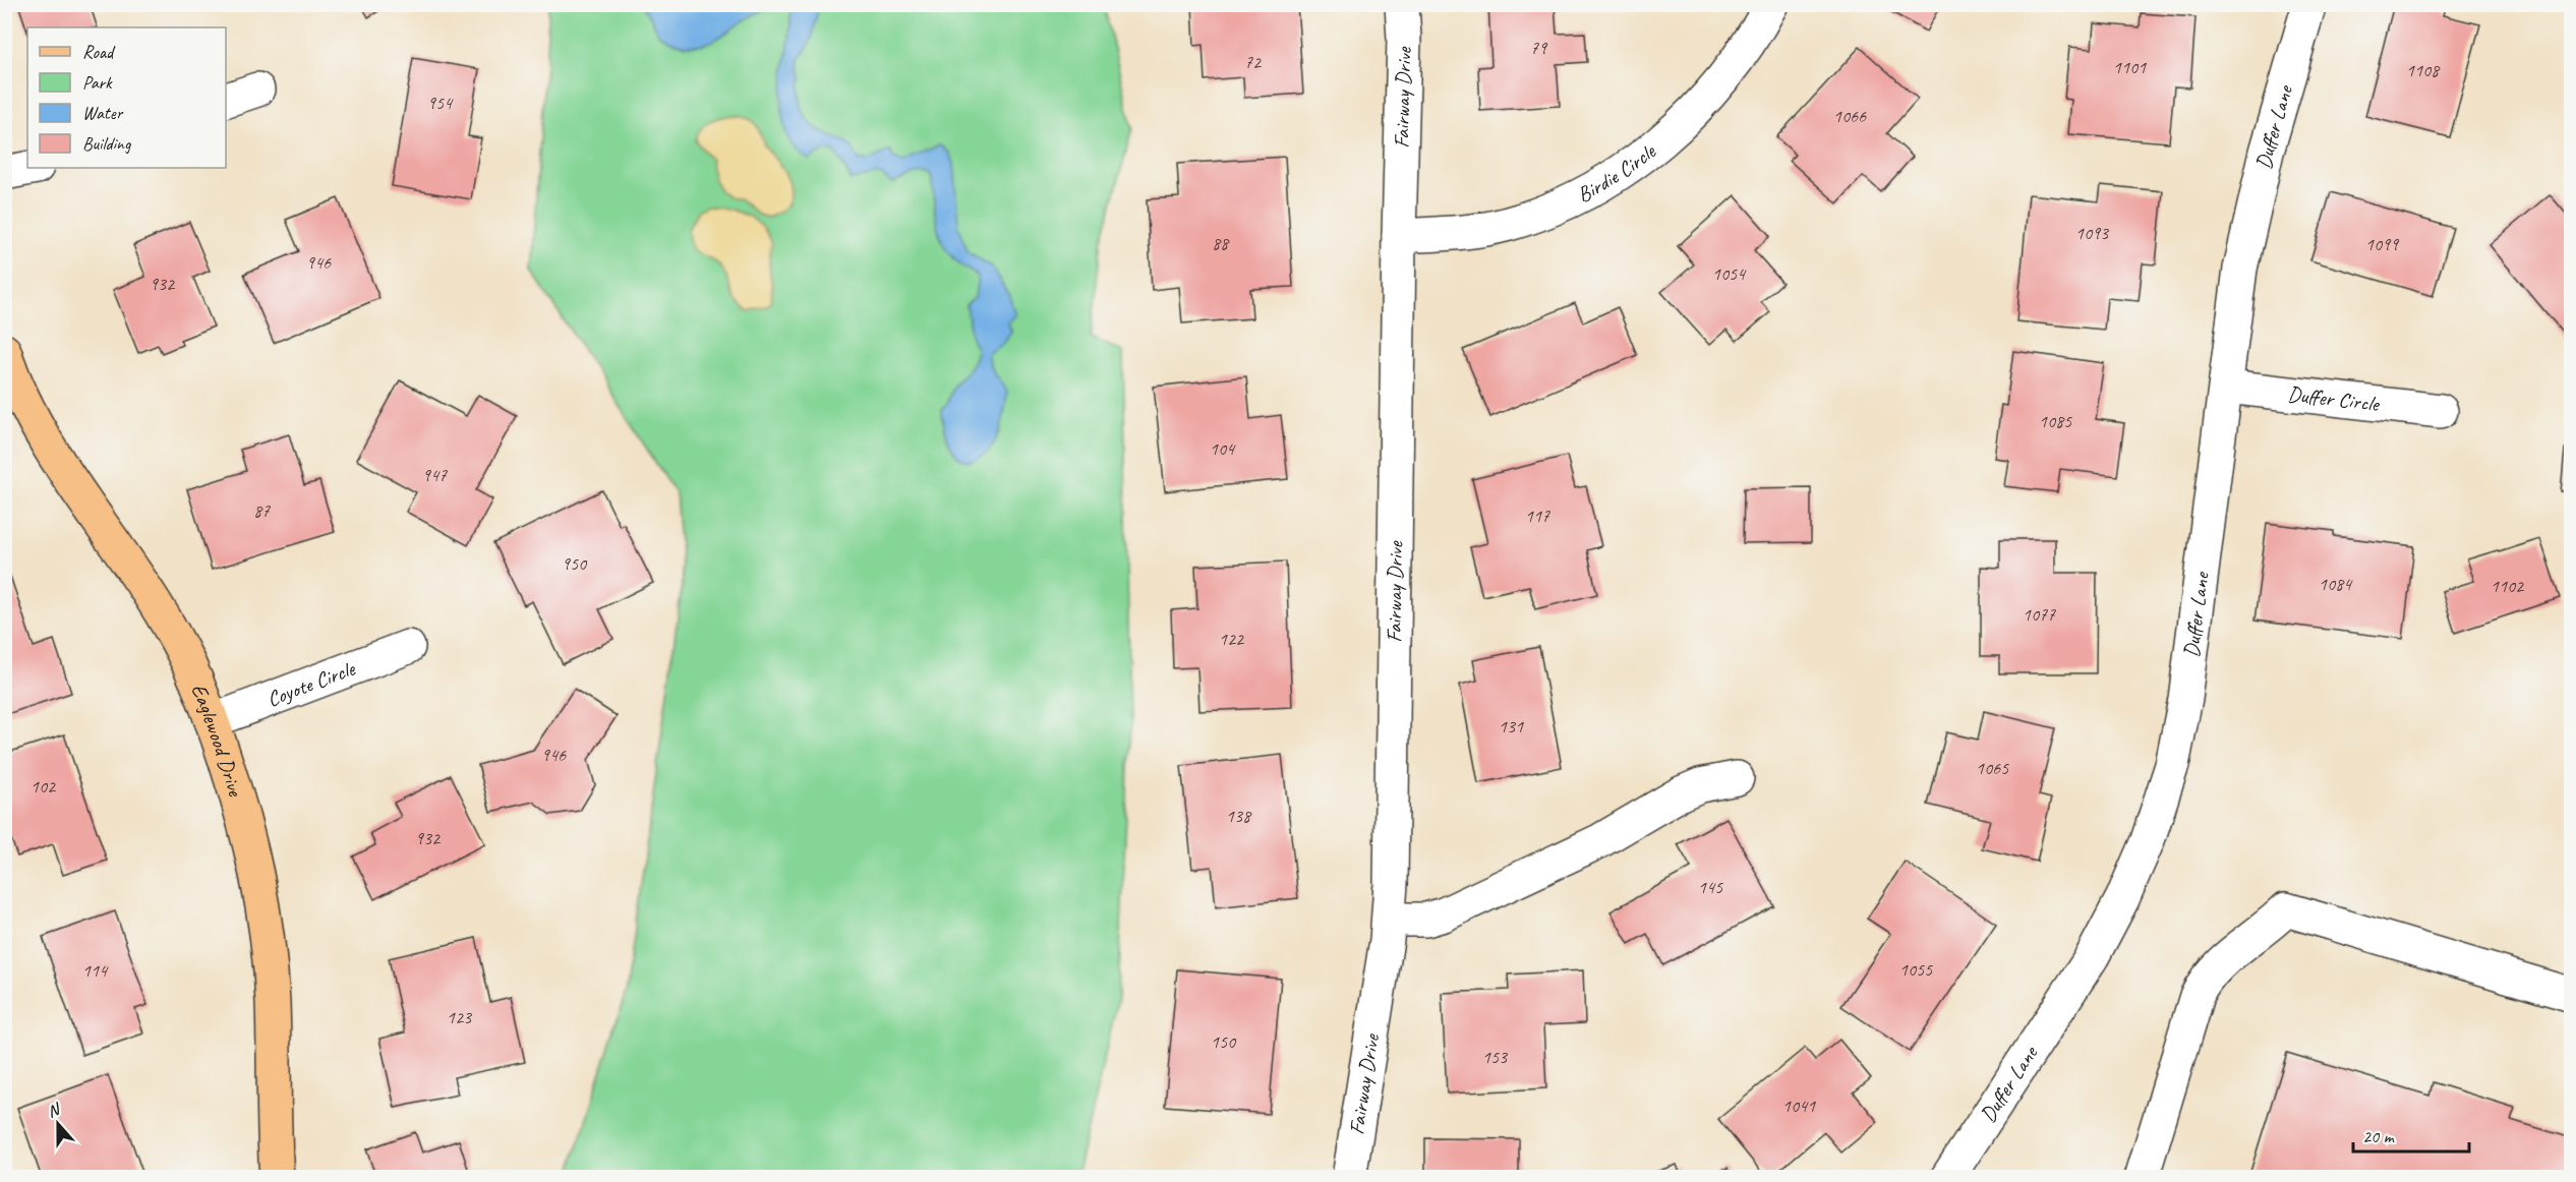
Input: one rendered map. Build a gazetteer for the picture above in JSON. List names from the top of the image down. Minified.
{"streets":{"main road":["Eaglewood Drive"],"street":["Fairway Drive","Duffer Lane","Birdie Circle","Duffer Circle","Coyote Circle"]},"crossings":[["Fairway Drive","Birdie Circle"],["Duffer Lane","Duffer Circle"],["Coyote Circle","Eaglewood Drive"]],"house_numbers":["79","72","1101","1108","954","1066","1093","88","1099","946","1054","932","1085","104","947","87","117","950","1084","1102","1077","122","131","946","1065","102","138","932","145","1055","114","123","150","153","1041"],"legend":["Road","Park","Water","Building"],"scale_bar":"20 m","north":"top"}
